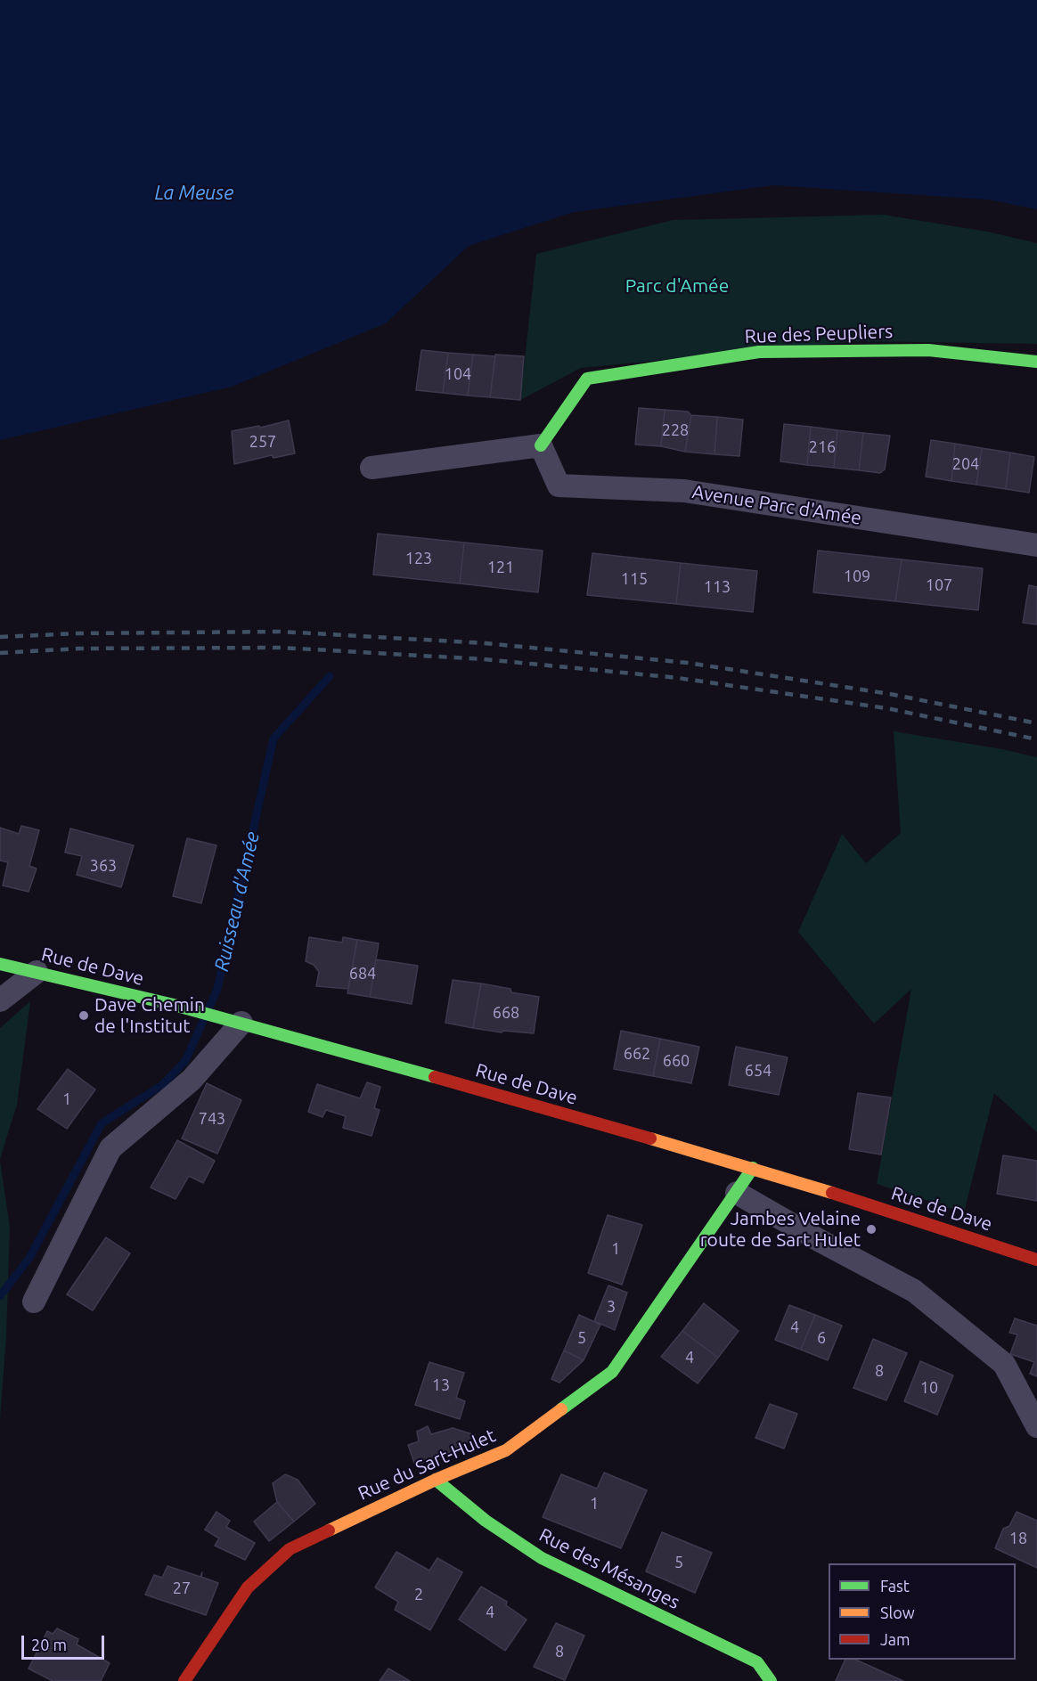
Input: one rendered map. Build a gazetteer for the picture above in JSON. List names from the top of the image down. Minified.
{"streets":{"street":["Rue des Peupliers","Avenue Parc d'Amée","Rue de Dave","Rue du Sart-Hulet","Rue des Mésanges"]},"crossings":[["Rue des Peupliers","Avenue Parc d'Amée"],["Rue de Dave","Rue du Sart-Hulet"],["Rue du Sart-Hulet","Rue des Mésanges"]],"water":["La Meuse","Ruisseau d'Amée"],"parks":["Parc d'Amée"],"places":["Dave Chemin de l'Institut","Jambes Velaine route de Sart Hulet"],"house_numbers":["104","228","257","216","204","123","121","109","115","107","113","363","684","668","662","660","654","1","743","1","3","4","5","6","4","8","13","10","1","18","5","27","2","4","8"],"legend":["Fast","Slow","Jam"],"scale_bar":"20 m"}
